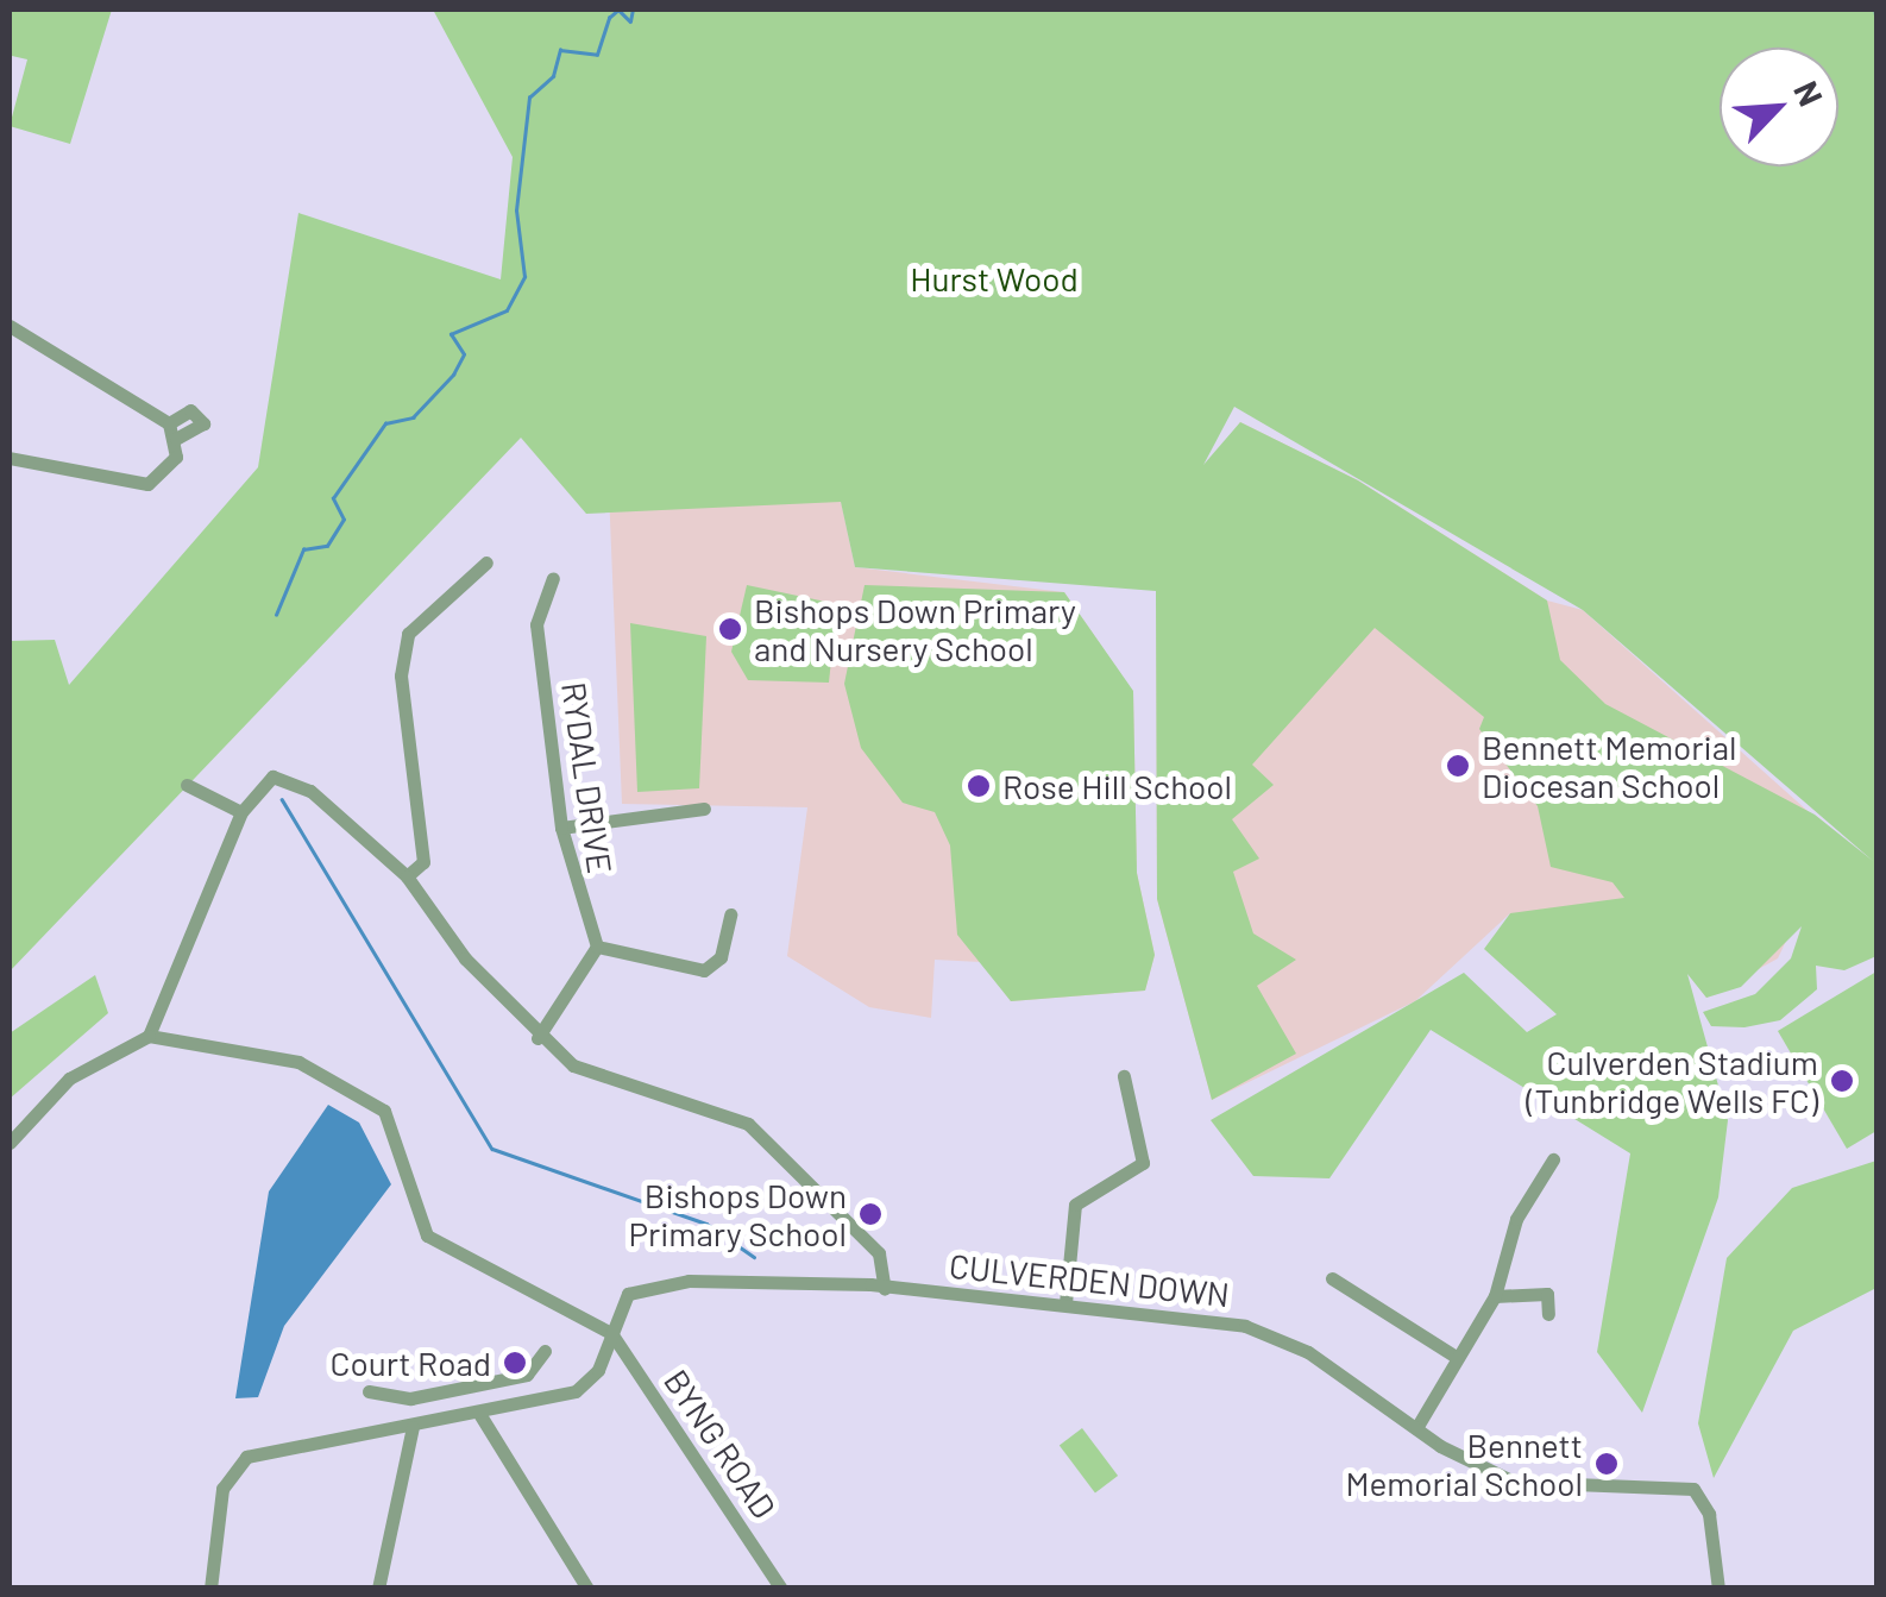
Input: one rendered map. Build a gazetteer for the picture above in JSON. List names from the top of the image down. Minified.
{"streets":{"street":["RYDAL DRIVE","CULVERDEN DOWN","BYNG ROAD"]},"crossings":[["CULVERDEN DOWN","BYNG ROAD"]],"parks":["Hurst Wood"],"places":["Bishops Down Primary and Nursery School","Bennett Memorial Diocesan School","Rose Hill School","Culverden Stadium (Tunbridge Wells FC)","Bishops Down Primary School","Court Road","Bennett Memorial School"],"north":"top right"}
